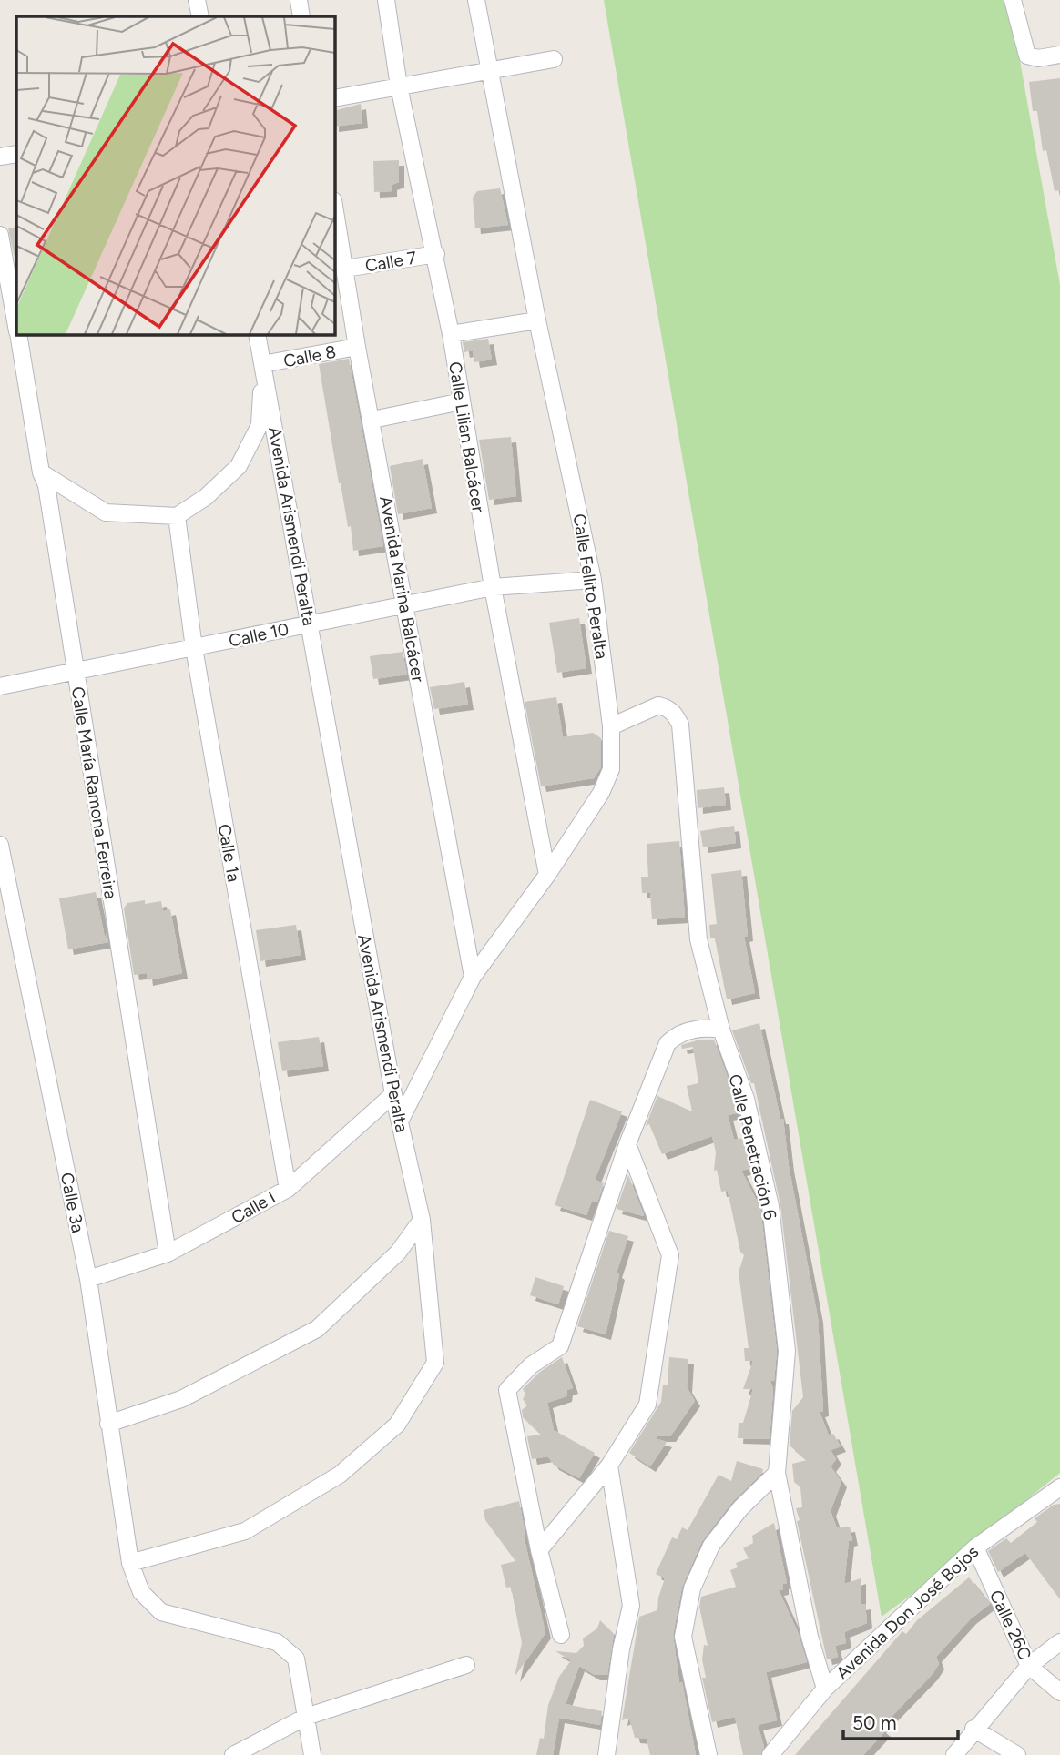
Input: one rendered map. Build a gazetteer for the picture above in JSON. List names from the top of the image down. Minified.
{"streets":{"street":["Calle 7","Calle 8","Calle Lilian Balcácer","Avenida Arismendi Peralta","Calle Fellito Peralta","Avenida Marina Balcácer","Calle 10","Calle María Ramona Ferreira","Calle 1a","Calle Penetración 6","Calle 3a","Calle I","Avenida Don José Bojos","Calle 26C"]},"crossings":[["Calle 7","Calle Lilian Balcácer"],["Calle 7","Avenida Marina Balcácer"],["Calle 8","Avenida Arismendi Peralta"],["Calle 8","Avenida Marina Balcácer"],["Calle Lilian Balcácer","Calle Fellito Peralta"],["Calle Lilian Balcácer","Calle 10"],["Avenida Arismendi Peralta","Calle Fellito Peralta"],["Avenida Arismendi Peralta","Calle 10"],["Avenida Arismendi Peralta","Calle 3a"],["Avenida Arismendi Peralta","Calle I"],["Calle Fellito Peralta","Avenida Marina Balcácer"],["Calle Fellito Peralta","Calle 10"],["Calle Fellito Peralta","Calle Penetración 6"],["Avenida Marina Balcácer","Calle 10"],["Calle 10","Calle María Ramona Ferreira"],["Calle 10","Calle 1a"],["Calle María Ramona Ferreira","Calle I"],["Calle 1a","Calle I"],["Calle Penetración 6","Avenida Don José Bojos"],["Calle 3a","Calle I"],["Avenida Don José Bojos","Calle 26C"]],"scale_bar":"50 m"}
